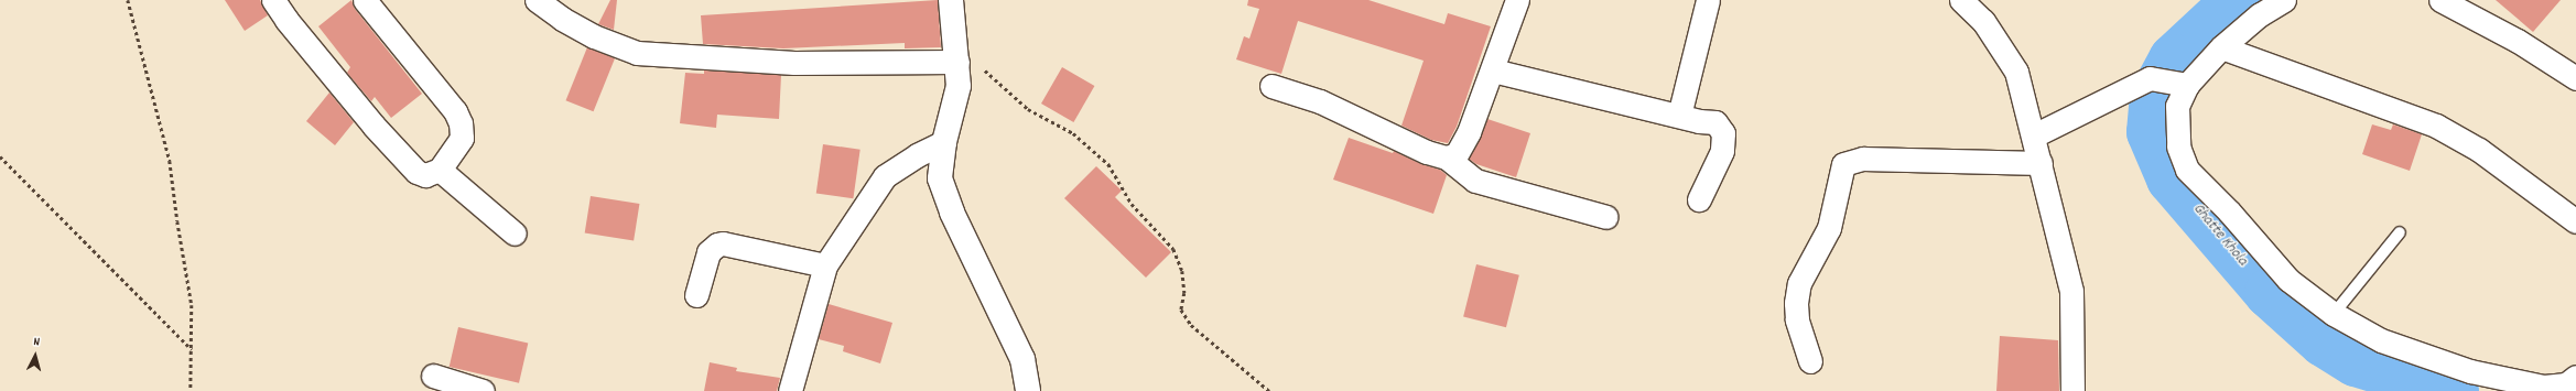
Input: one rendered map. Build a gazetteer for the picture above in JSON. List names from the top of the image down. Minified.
{"water":["Ghatte Khola"],"north":"top"}
